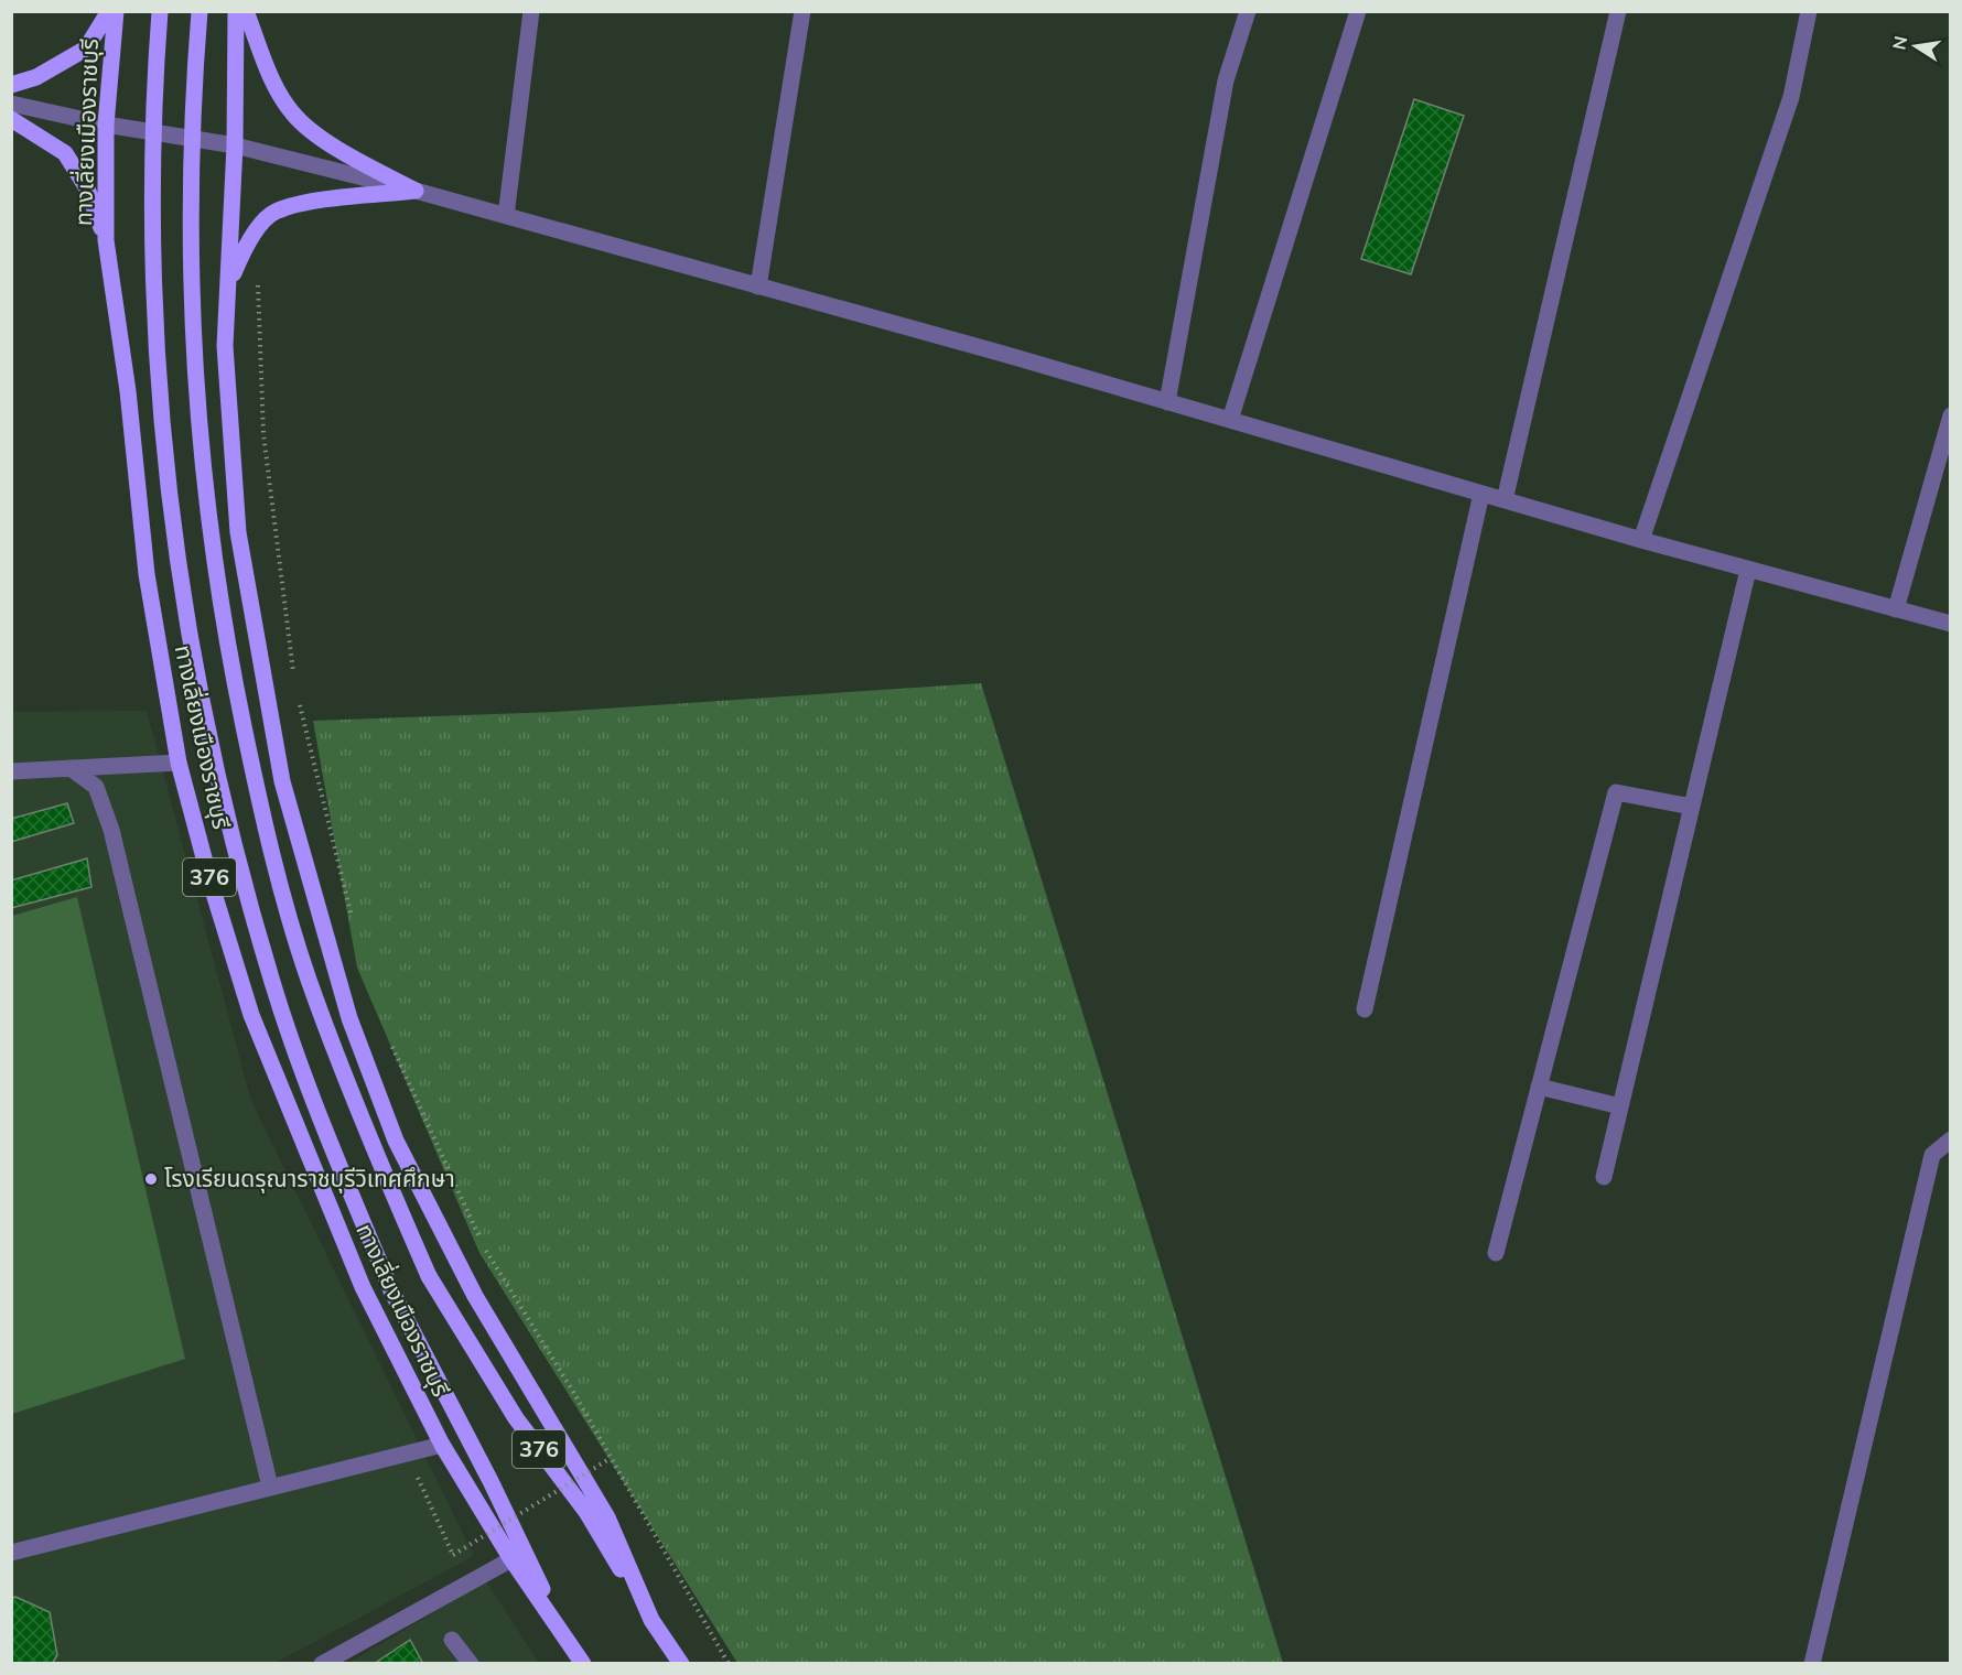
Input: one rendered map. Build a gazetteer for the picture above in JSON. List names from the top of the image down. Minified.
{"streets":{"main road":["ทางเลี่ยงเมืองราชบุรี","376"]},"places":["โรงเรียนดรุณาราชบุรีวิเทศศึกษา"],"north":"left"}
